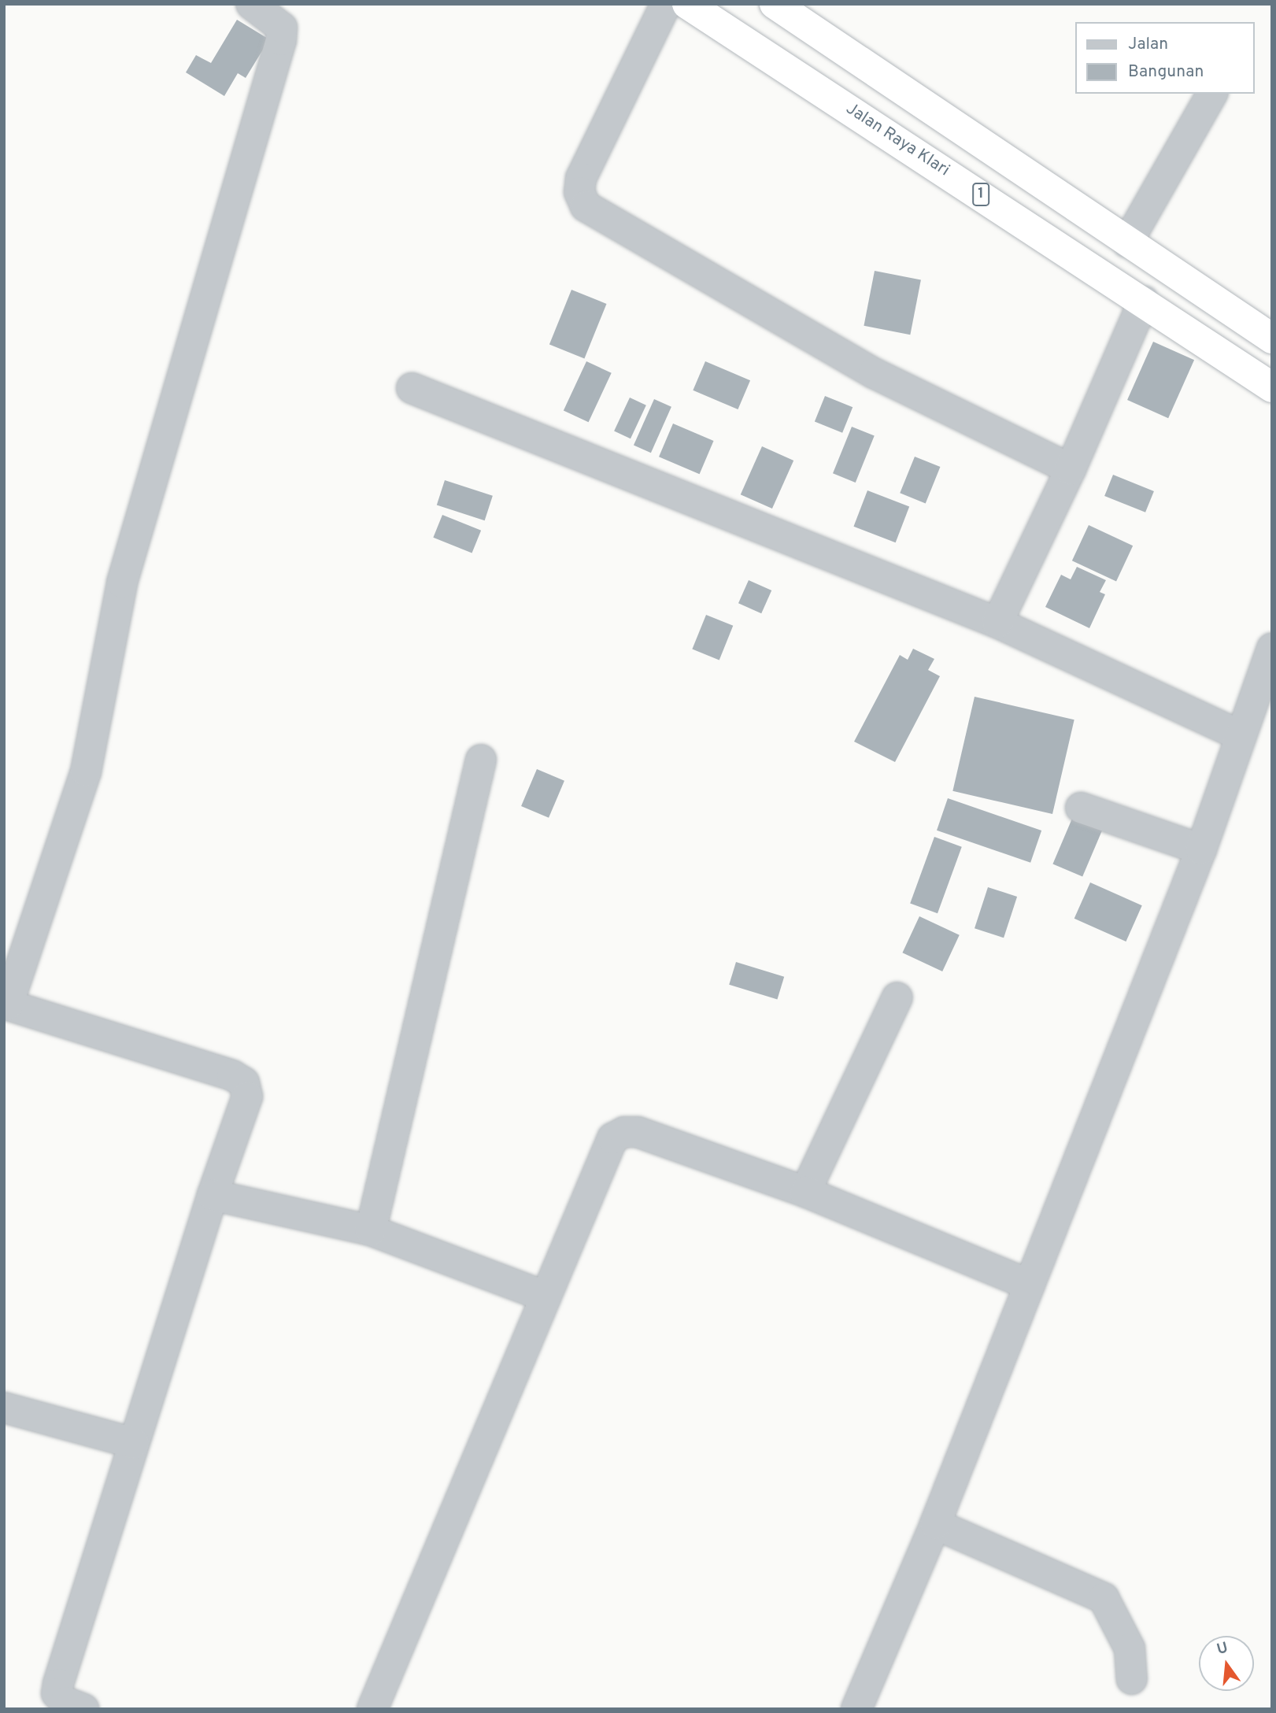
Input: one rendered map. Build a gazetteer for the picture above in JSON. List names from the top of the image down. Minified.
{"streets":{"highway":["Jalan Raya Klari","1"]},"legend":["Jalan","Bangunan"],"north":"top"}
